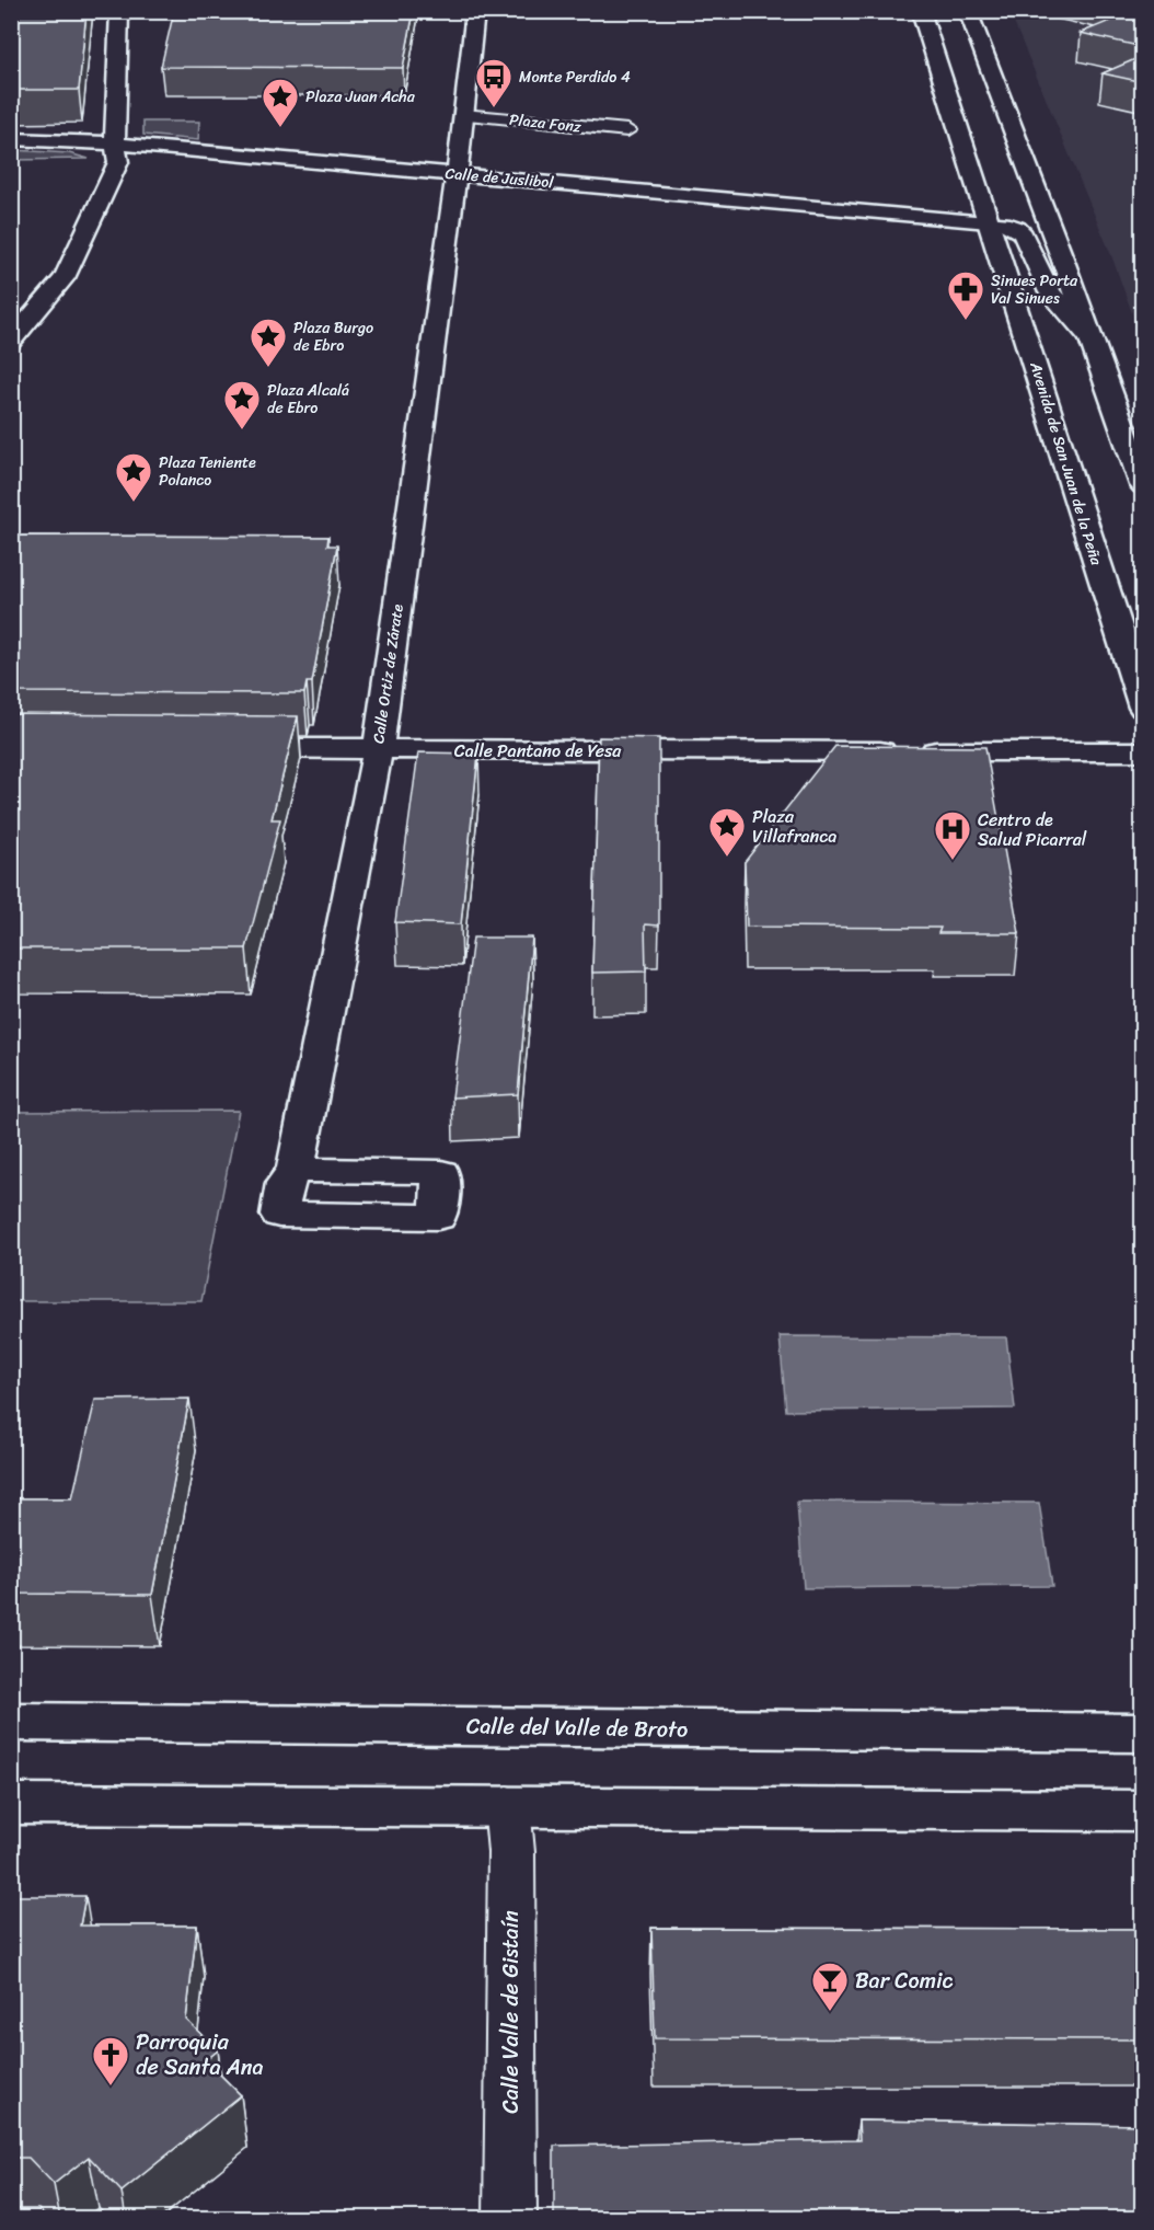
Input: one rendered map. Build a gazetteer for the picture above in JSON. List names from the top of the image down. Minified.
{"streets":{"street":["Plaza Fonz","Calle de Juslibol","Avenida de San Juan de la Peña","Calle Ortiz de Zárate","Calle Pantano de Yesa","Calle del Valle de Broto","Calle Valle de Gistaín"]},"crossings":[["Plaza Fonz","Calle Ortiz de Zárate"],["Calle de Juslibol","Avenida de San Juan de la Peña"],["Calle de Juslibol","Calle Ortiz de Zárate"],["Calle Ortiz de Zárate","Calle Pantano de Yesa"]],"places":{"bus stop":["Monte Perdido 4"],"place":["Plaza Juan Acha","Plaza Burgo de Ebro","Plaza Alcalá de Ebro","Plaza Teniente Polanco","Plaza Villafranca"],"pharmacy":["Sinues Porta Val Sinues"],"hospital":["Centro de Salud Picarral"],"bar":["Bar Comic"],"church":["Parroquia de Santa Ana"]}}
